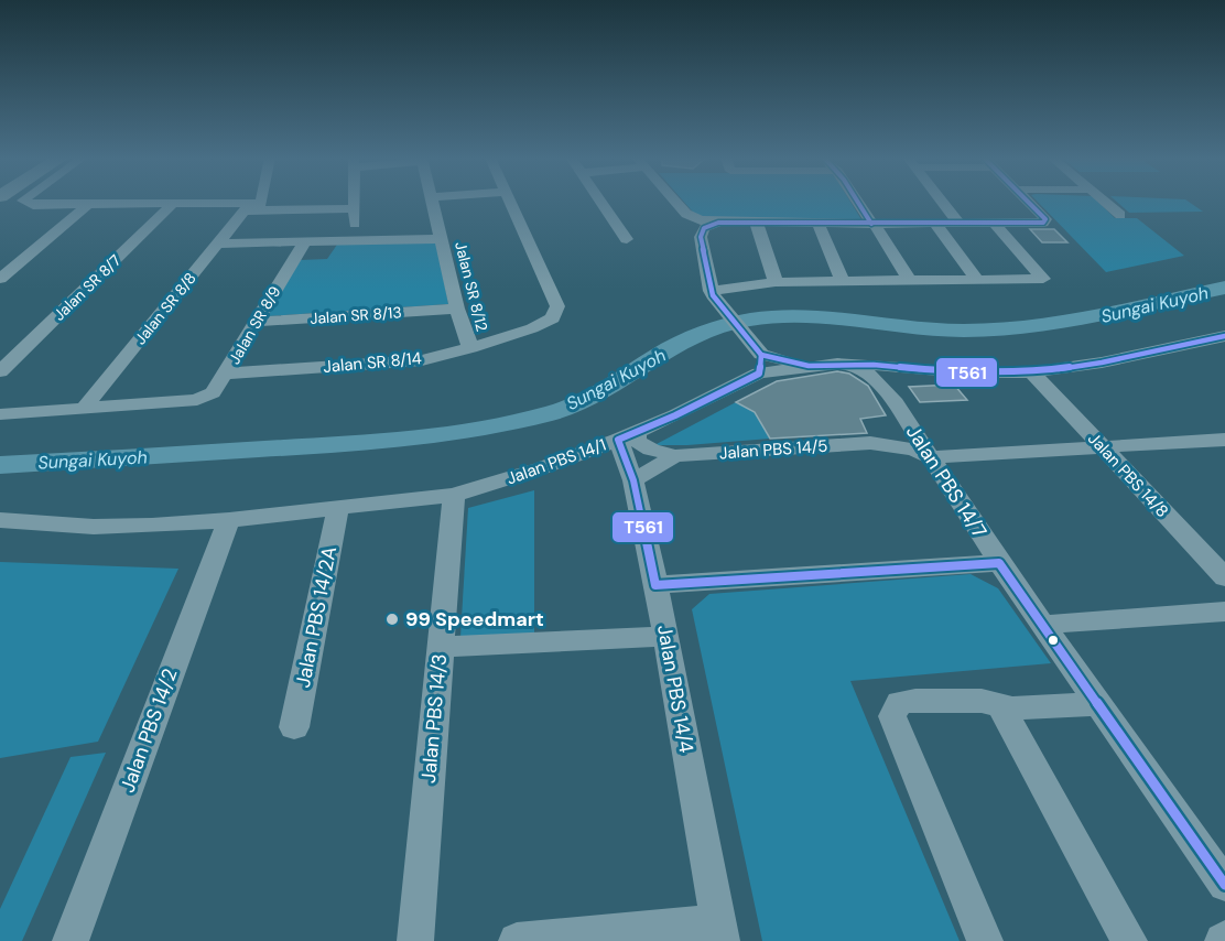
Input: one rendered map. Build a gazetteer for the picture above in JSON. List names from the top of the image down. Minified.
{"streets":{"street":["Jalan SR 8/12","Jalan SR 8/7","Jalan SR 8/8","Jalan SR 8/13","Jalan SR 8/9","Jalan SR 8/14","Jalan PBS 14/5","Jalan PBS 14/1","Jalan PBS 14/8","Jalan PBS 14/7","Jalan PBS 14/2A","Jalan PBS 14/4","Jalan PBS 14/3","Jalan PBS 14/2"]},"crossings":[["Jalan SR 8/12","Jalan SR 8/13"],["Jalan SR 8/12","Jalan SR 8/14"],["Jalan SR 8/8","Jalan SR 8/9"],["Jalan SR 8/13","Jalan SR 8/9"],["Jalan SR 8/9","Jalan SR 8/14"],["Jalan PBS 14/5","Jalan PBS 14/1"],["Jalan PBS 14/5","Jalan PBS 14/4"],["Jalan PBS 14/1","Jalan PBS 14/8"],["Jalan PBS 14/1","Jalan PBS 14/7"],["Jalan PBS 14/1","Jalan PBS 14/2A"],["Jalan PBS 14/1","Jalan PBS 14/4"],["Jalan PBS 14/1","Jalan PBS 14/3"],["Jalan PBS 14/1","Jalan PBS 14/2"]],"water":["Sungai Kuyoh"],"places":["99 Speedmart"],"lines":["transit line T561"]}
